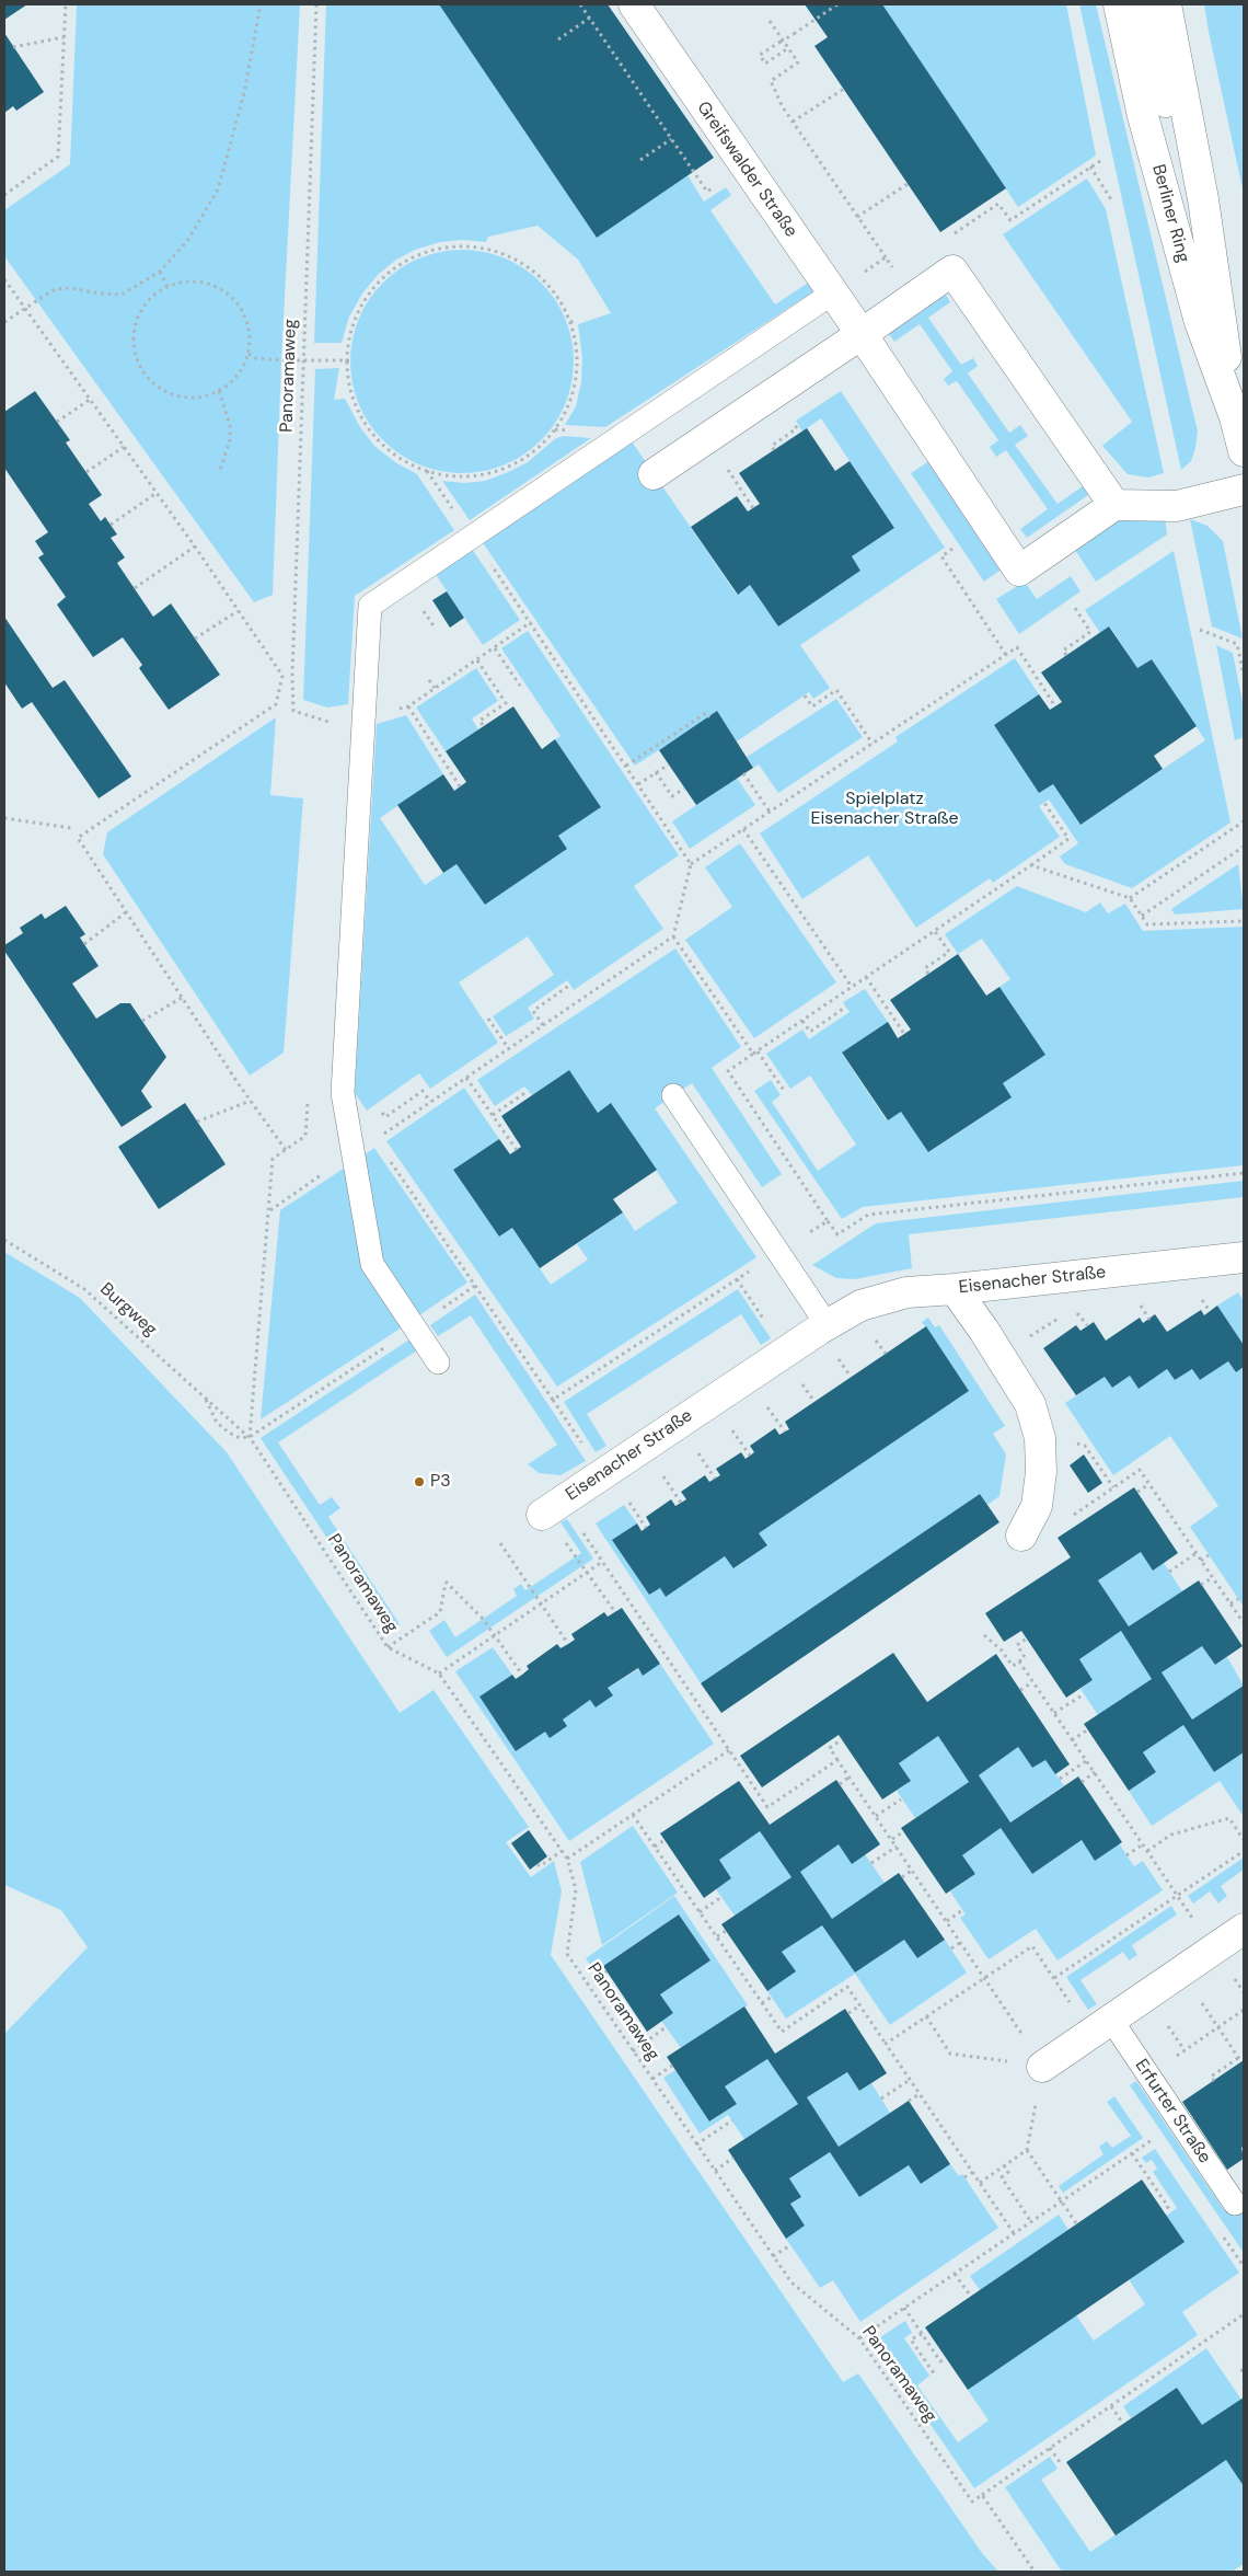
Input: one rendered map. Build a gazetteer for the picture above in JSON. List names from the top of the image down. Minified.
{"streets":{"street":["Greifswalder Straße","Berliner Ring","Eisenacher Straße"],"lane":["Erfurter Straße"],"path":["Panoramaweg","Burgweg"]},"crossings":[["Panoramaweg","Burgweg"]],"parks":["Spielplatz Eisenacher Straße"],"places":["P3"]}
